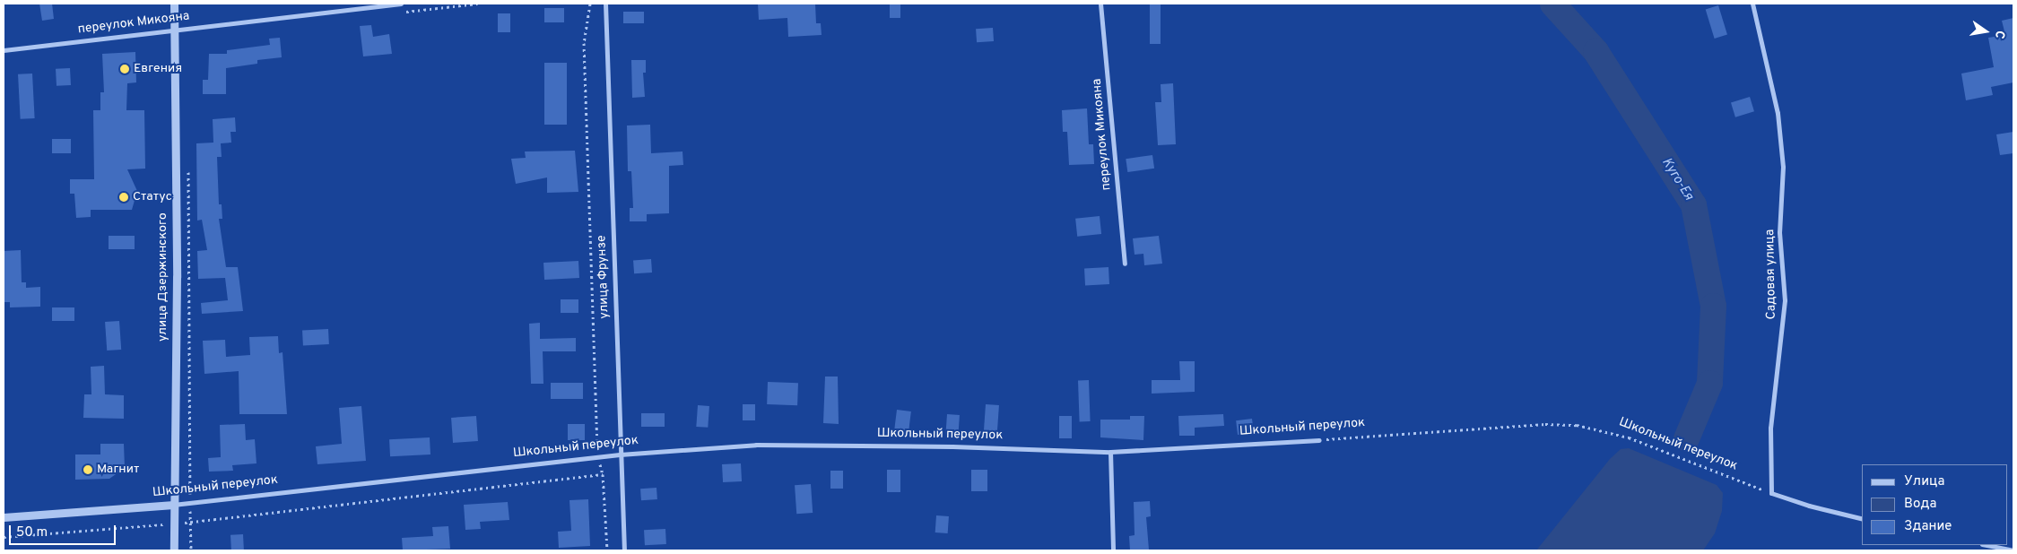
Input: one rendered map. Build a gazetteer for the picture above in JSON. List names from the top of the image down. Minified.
{"streets":{"street":["переулок Микояна","Садовая улица","улица Дзержинского","улица Фрунзе","Школьный переулок"]},"crossings":[["переулок Микояна","улица Дзержинского"],["Садовая улица","Школьный переулок"],["улица Дзержинского","Школьный переулок"],["улица Фрунзе","Школьный переулок"]],"water":["Куго-Ея"],"places":["Евгения","Статус","Магнит"],"legend":["Улица","Вода","Здание"],"scale_bar":"50 m","north":"right"}
